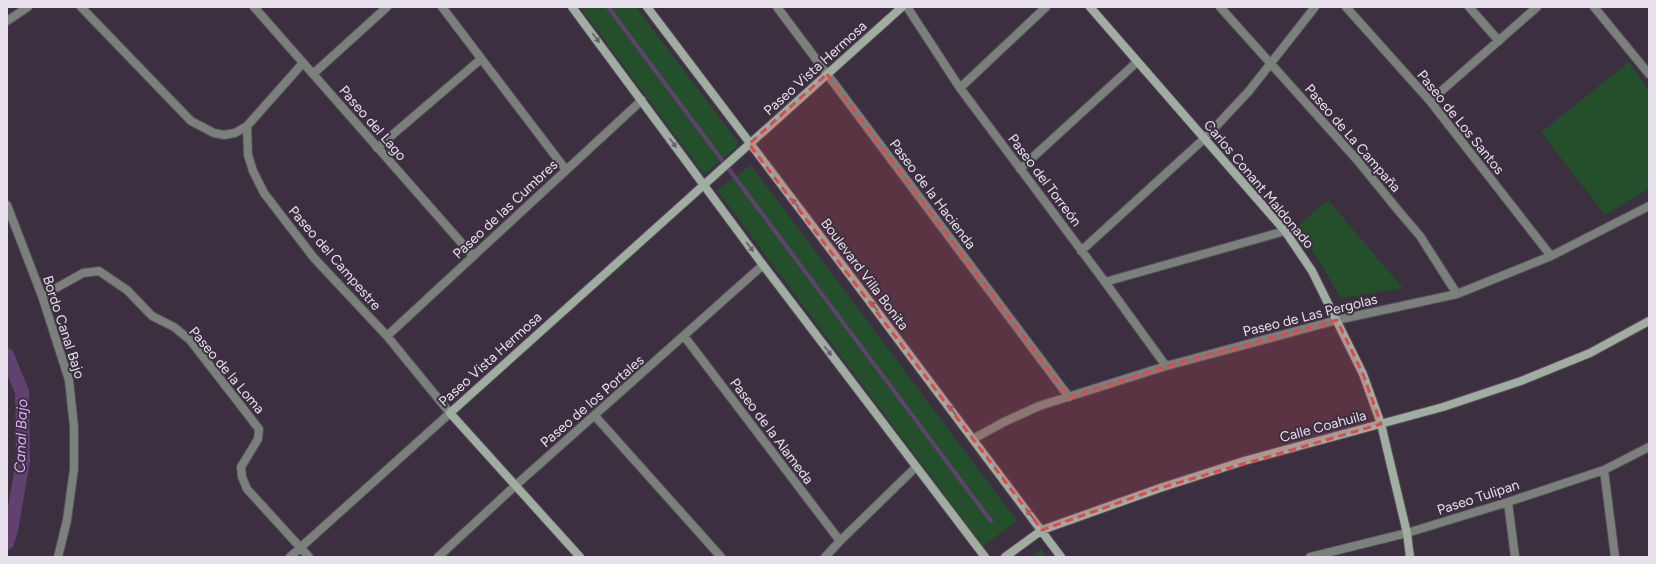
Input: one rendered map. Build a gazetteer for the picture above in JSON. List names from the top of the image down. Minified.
{"streets":{"street":["Paseo Vista Hermosa","Paseo de Los Santos","Paseo del Lago","Paseo de La Campaña","Paseo del Torreón","Carlos Conant Maldonado","Paseo de la Hacienda","Paseo de las Cumbres","Paseo del Campestre","Boulevard Villa Bonita","Paseo de Las Pergolas","Bordo Canal Bajo","Paseo de la Loma","Paseo de los Portales","Calle Coahuila","Paseo de la Alameda","Paseo Tulipan"]},"crossings":[["Paseo Vista Hermosa","Paseo de la Hacienda"],["Paseo Vista Hermosa","Paseo del Campestre"],["Paseo Vista Hermosa","Boulevard Villa Bonita"],["Paseo Vista Hermosa","Paseo de la Loma"],["Paseo de Los Santos","Paseo de Las Pergolas"],["Paseo del Lago","Paseo de las Cumbres"],["Paseo de La Campaña","Paseo de Las Pergolas"],["Paseo del Torreón","Paseo de Las Pergolas"],["Carlos Conant Maldonado","Paseo de Las Pergolas"],["Carlos Conant Maldonado","Calle Coahuila"],["Carlos Conant Maldonado","Paseo Tulipan"],["Paseo de la Hacienda","Paseo de Las Pergolas"],["Paseo de las Cumbres","Paseo del Campestre"],["Paseo del Campestre","Paseo de los Portales"],["Boulevard Villa Bonita","Paseo de Las Pergolas"],["Boulevard Villa Bonita","Calle Coahuila"],["Bordo Canal Bajo","Paseo de la Loma"],["Paseo de los Portales","Paseo de la Alameda"]],"water":["Canal Bajo"]}
